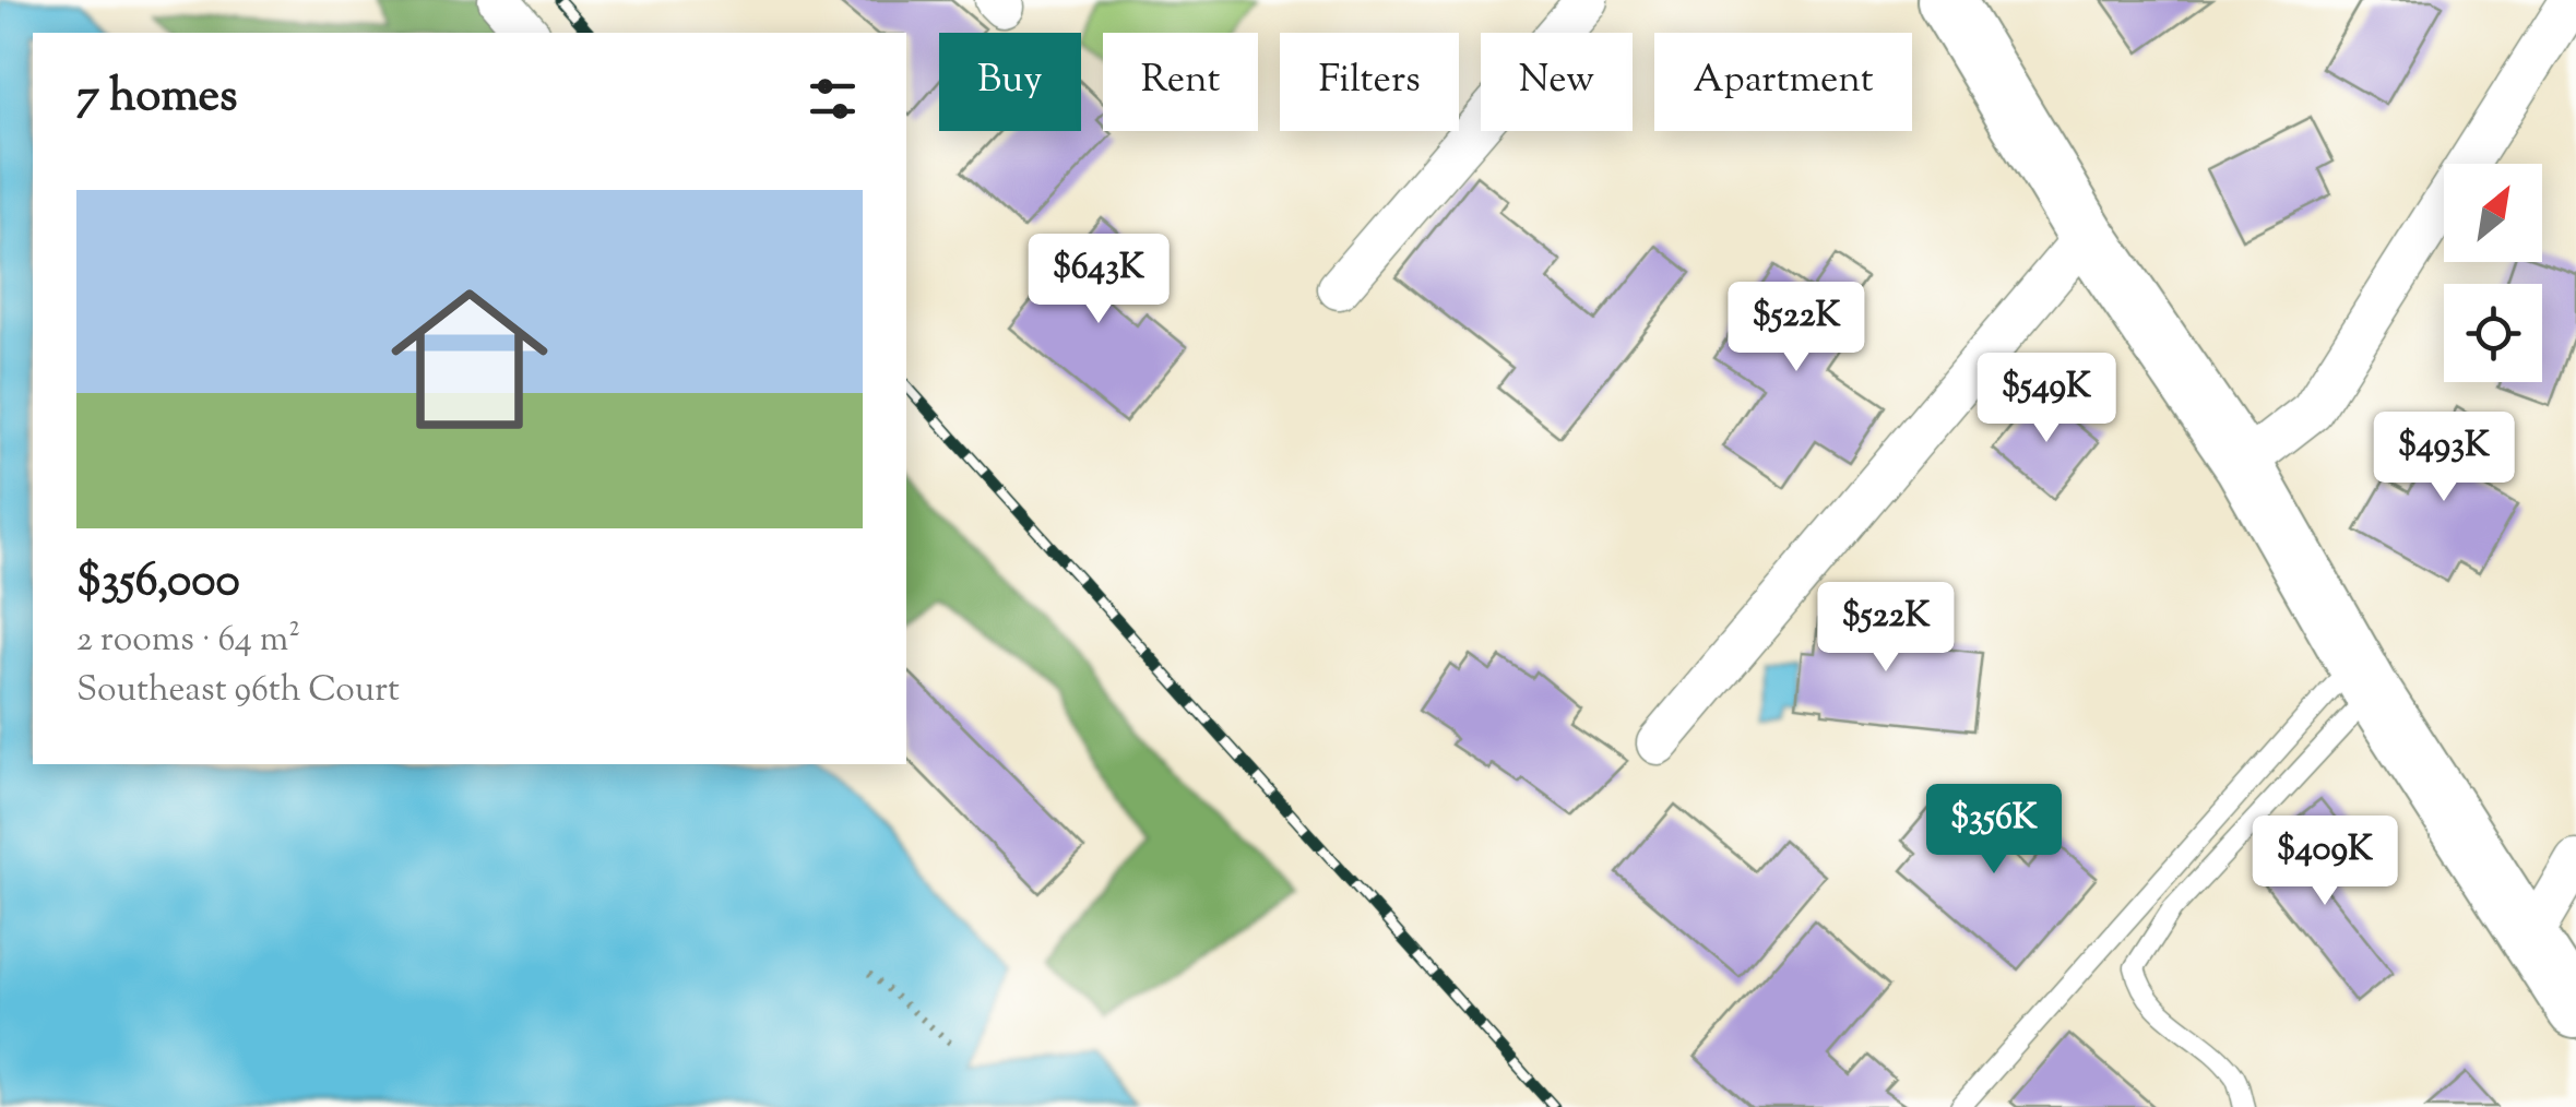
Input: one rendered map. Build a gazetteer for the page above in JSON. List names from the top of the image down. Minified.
{"north":"top right","page":{"chip":["Buy","Rent","Filters","New","Apartment"],"heading":"7 homes","list":[{"name":"$356,000","note":"2 rooms · 64 m² · Southeast 96th Court"}],"price":["$643K","$522K","$549K","$493K","$522K","$356K","$409K"]}}
